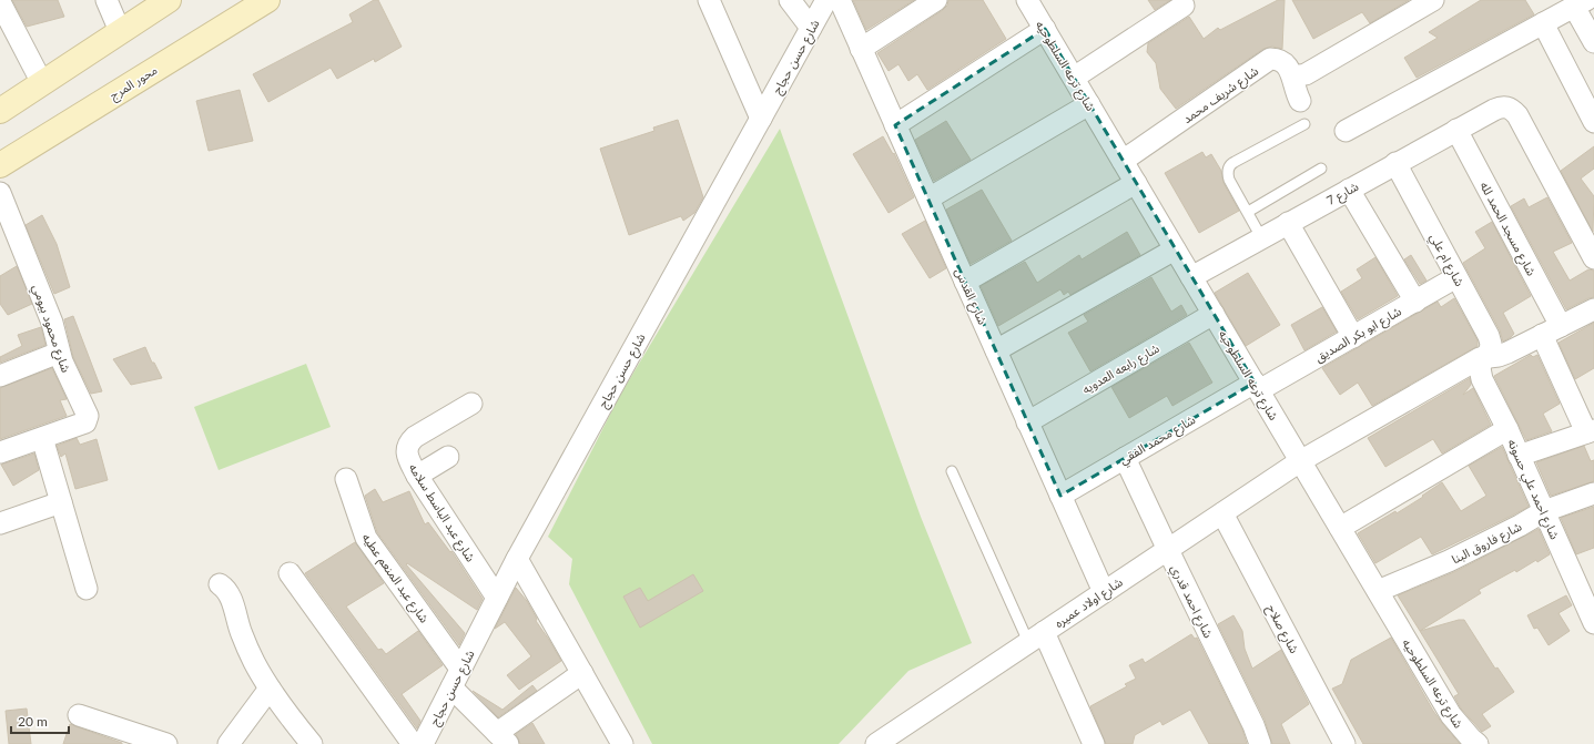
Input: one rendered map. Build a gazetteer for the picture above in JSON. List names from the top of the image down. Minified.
{"streets":{"main road":["محور المرج"],"street":["شارع حسن حجاج","شارع ترعه السلطوحيه","شارع شريف محمد","شارع 7","شارع مسجد الحمد لله","شارع ام علي","شارع القدس","شارع محمود بيومي","شارع ابو بكر الصديق","شارع رابعه العدويه","شارع محمد الفقي","شارع احمد علي حسونه","شارع عبد الباسط سلامه","شارع فاروق البنا","شارع عبد المنعم عطيه","شارع احمد قدري","شارع اولاد عميره","شارع صلاح"]},"crossings":[["شارع حسن حجاج","شارع عبد الباسط سلامه"],["شارع حسن حجاج","شارع عبد المنعم عطيه"],["شارع ترعه السلطوحيه","شارع شريف محمد"],["شارع ترعه السلطوحيه","شارع 7"],["شارع ترعه السلطوحيه","شارع ابو بكر الصديق"],["شارع ترعه السلطوحيه","شارع رابعه العدويه"],["شارع ترعه السلطوحيه","شارع محمد الفقي"],["شارع ترعه السلطوحيه","شارع فاروق البنا"],["شارع ترعه السلطوحيه","شارع اولاد عميره"],["شارع 7","شارع مسجد الحمد لله"],["شارع 7","شارع ام علي"],["شارع ام علي","شارع ابو بكر الصديق"],["شارع ام علي","شارع احمد علي حسونه"],["شارع القدس","شارع رابعه العدويه"],["شارع القدس","شارع محمد الفقي"],["شارع القدس","شارع اولاد عميره"],["شارع ابو بكر الصديق","شارع محمد الفقي"],["شارع محمد الفقي","شارع احمد قدري"],["شارع احمد علي حسونه","شارع فاروق البنا"],["شارع احمد قدري","شارع اولاد عميره"],["شارع اولاد عميره","شارع صلاح"]],"scale_bar":"20 m"}
